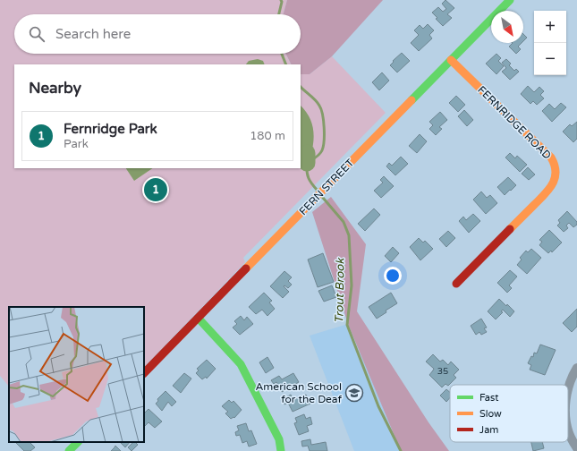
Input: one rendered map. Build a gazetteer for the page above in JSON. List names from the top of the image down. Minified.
{"streets":{"street":["FERNRIDGE ROAD","FERN STREET"]},"crossings":[["FERNRIDGE ROAD","FERN STREET"]],"water":["Trout Brook"],"places":{"school or university":["American School for the Deaf"]},"house_numbers":["35"],"legend":["Fast","Slow","Jam"],"north":"bottom right","page":{"map_buttons":["+","−"],"search":"Search here","heading":"Nearby","list":[{"mark":"1","name":"Fernridge Park","note":"Park","value":"180 m"}],"pins":"1"}}
